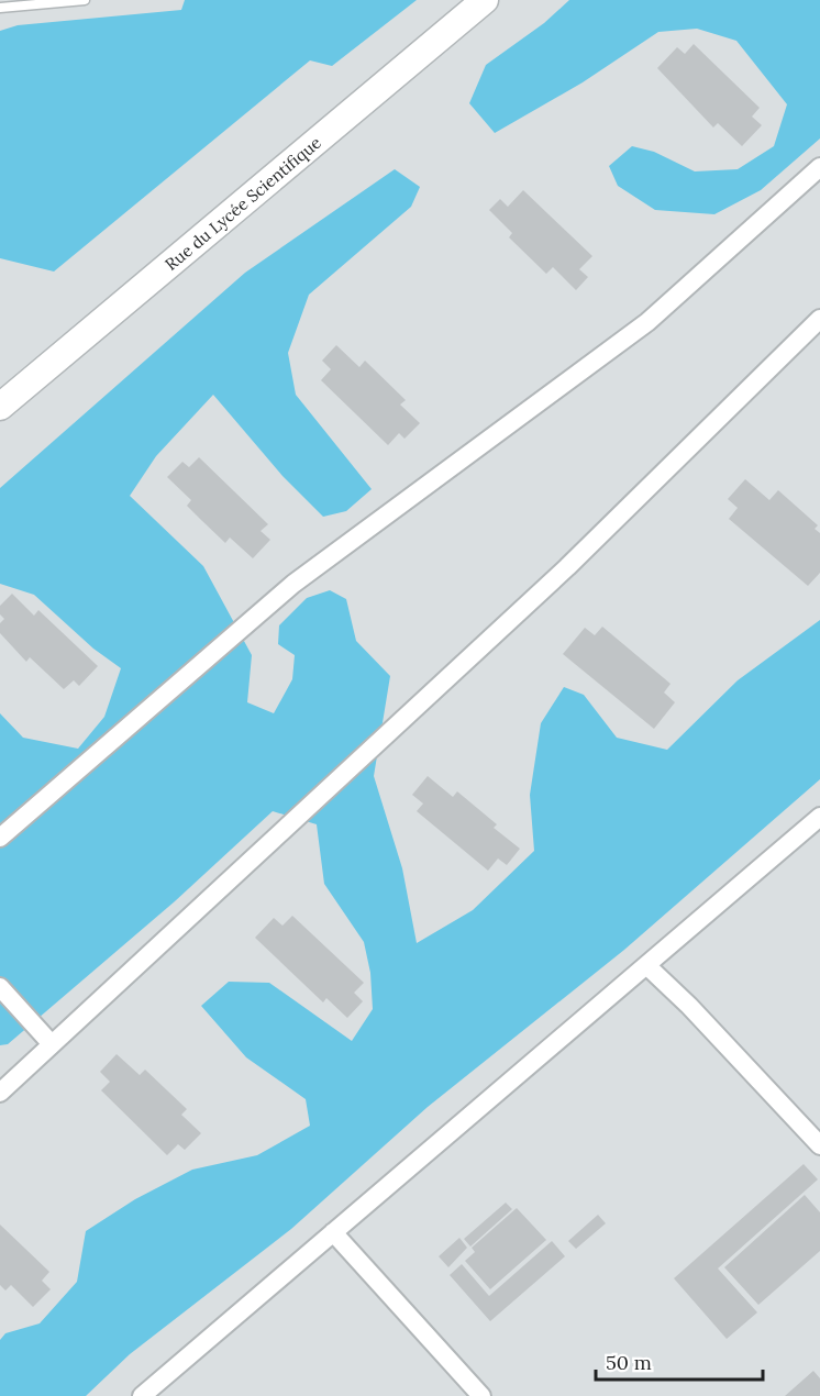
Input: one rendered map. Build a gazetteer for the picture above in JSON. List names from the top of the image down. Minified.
{"streets":{"street":["Rue du Lycée Scientifique"]},"scale_bar":"50 m"}
